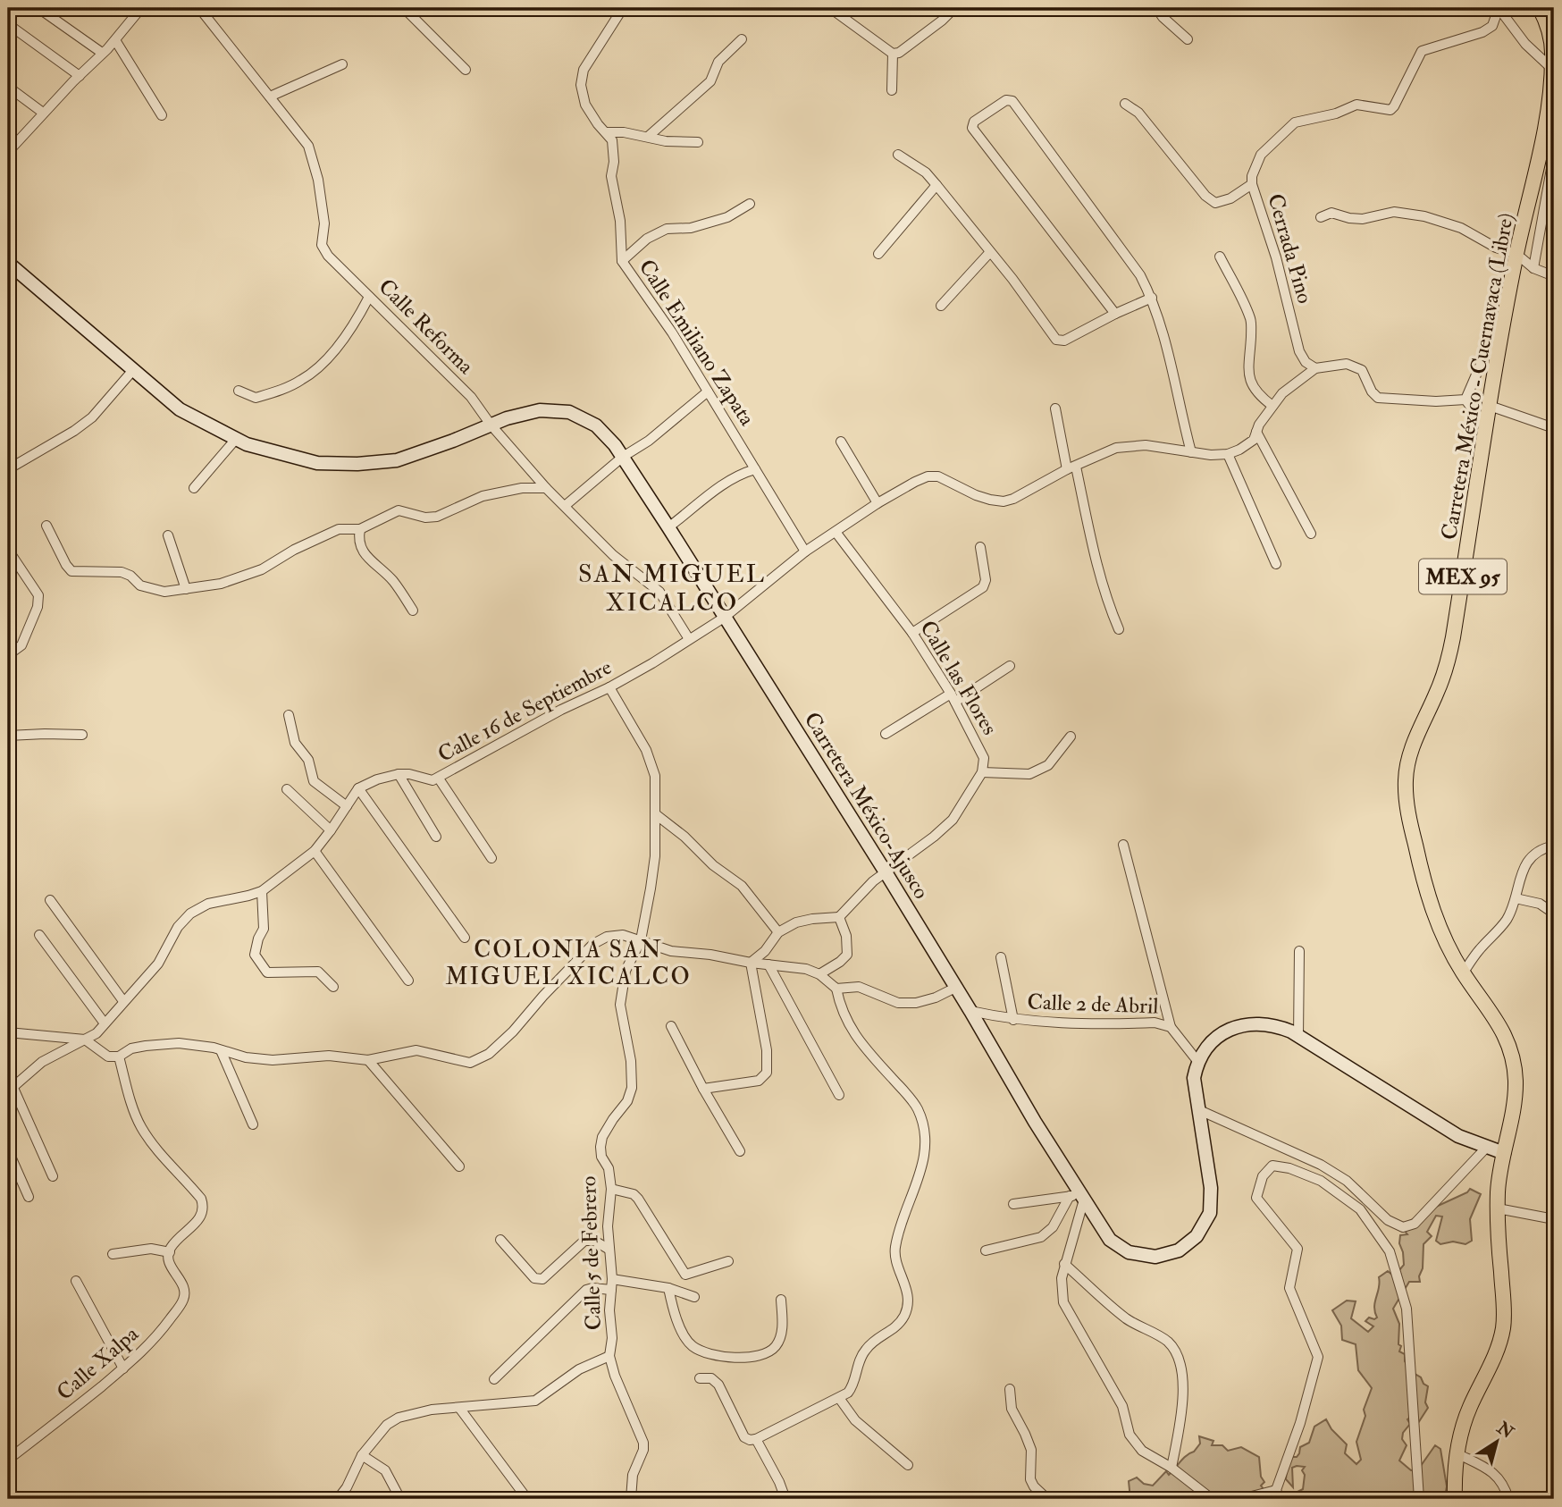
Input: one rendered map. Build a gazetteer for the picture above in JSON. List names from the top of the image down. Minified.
{"streets":{"main road":["Carretera México - Cuernavaca (Libre)","MEX 95","Carretera México-Ajusco"],"street":["Cerrada Pino","Calle Reforma","Calle Emiliano Zapata","Calle las Flores","Calle 16 de Septiembre","Calle 2 de Abril","Calle 5 de Febrero","Calle Xalpa"]},"crossings":[["Calle Reforma","Calle 16 de Septiembre"],["Calle Reforma","Carretera México-Ajusco"],["Calle Emiliano Zapata","Calle 16 de Septiembre"],["Calle las Flores","Calle 16 de Septiembre"],["Calle las Flores","Carretera México-Ajusco"],["Calle 16 de Septiembre","Carretera México-Ajusco"],["Calle 16 de Septiembre","Calle 5 de Febrero"],["Carretera México-Ajusco","Calle 2 de Abril"]],"districts":["SAN MIGUEL XICALCO","COLONIA SAN MIGUEL XICALCO"],"north":"top right"}
